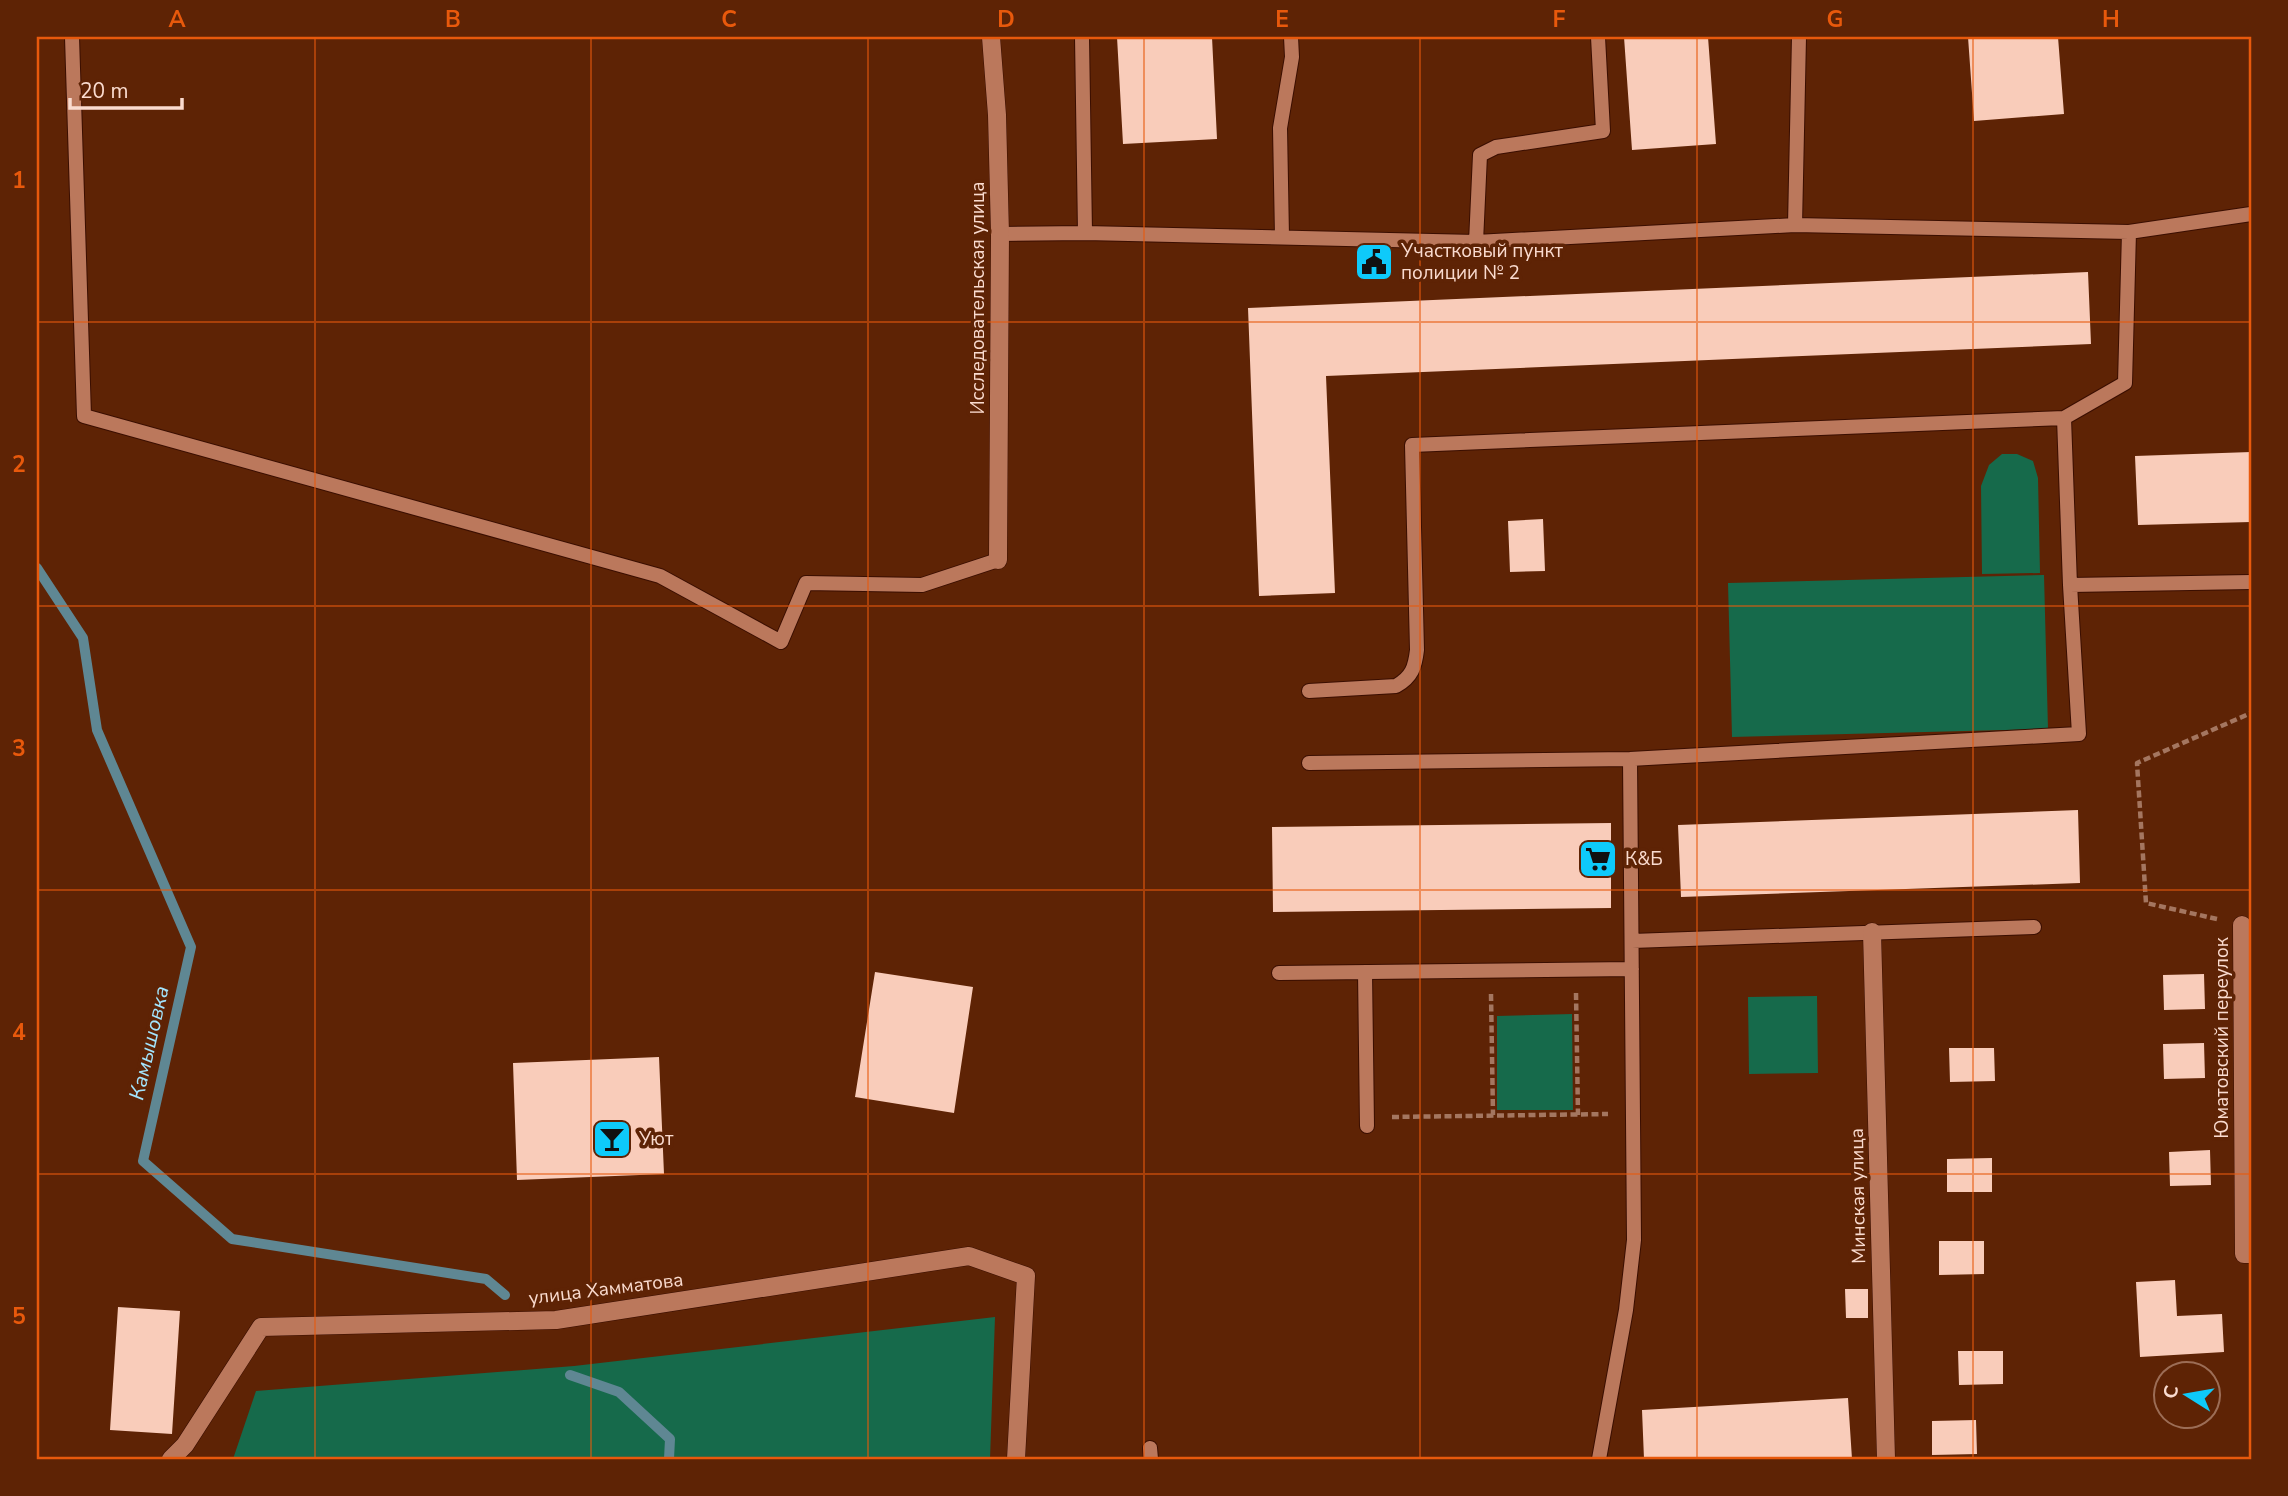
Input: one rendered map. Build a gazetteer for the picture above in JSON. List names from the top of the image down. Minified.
{"streets":{"street":["Исследовательская улица","Юматовский переулок","Минская улица","улица Хамматова"]},"water":["Камышовка"],"places":{"public building":["Участковый пункт полиции № 2"],"supermarket":["К&Б"],"bar":["Уют"]},"scale_bar":"20 m","north":"left","grid":{"columns":["A","B","C","D","E","F","G","H"],"rows":["1","2","3","4","5"]}}
